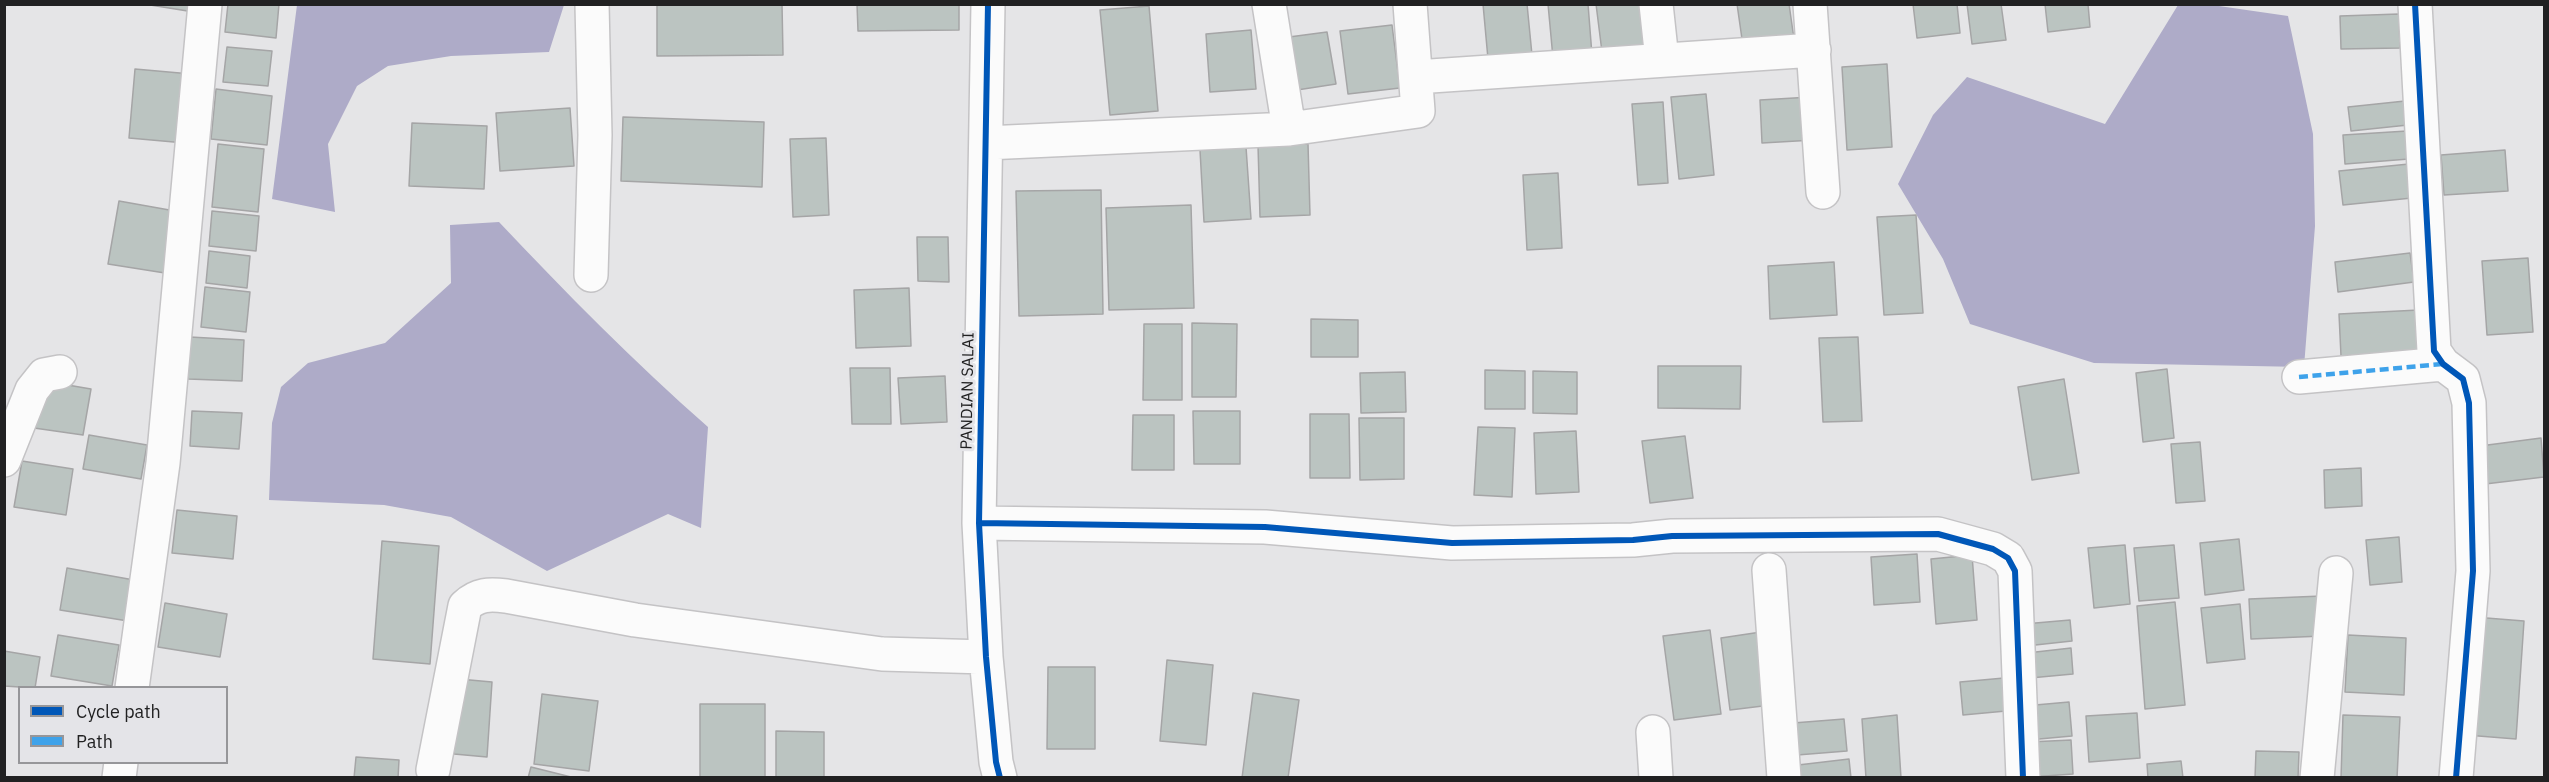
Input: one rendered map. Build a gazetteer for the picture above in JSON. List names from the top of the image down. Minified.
{"streets":{"street":["PANDIAN SALAI"]},"legend":["Cycle path","Path"]}
